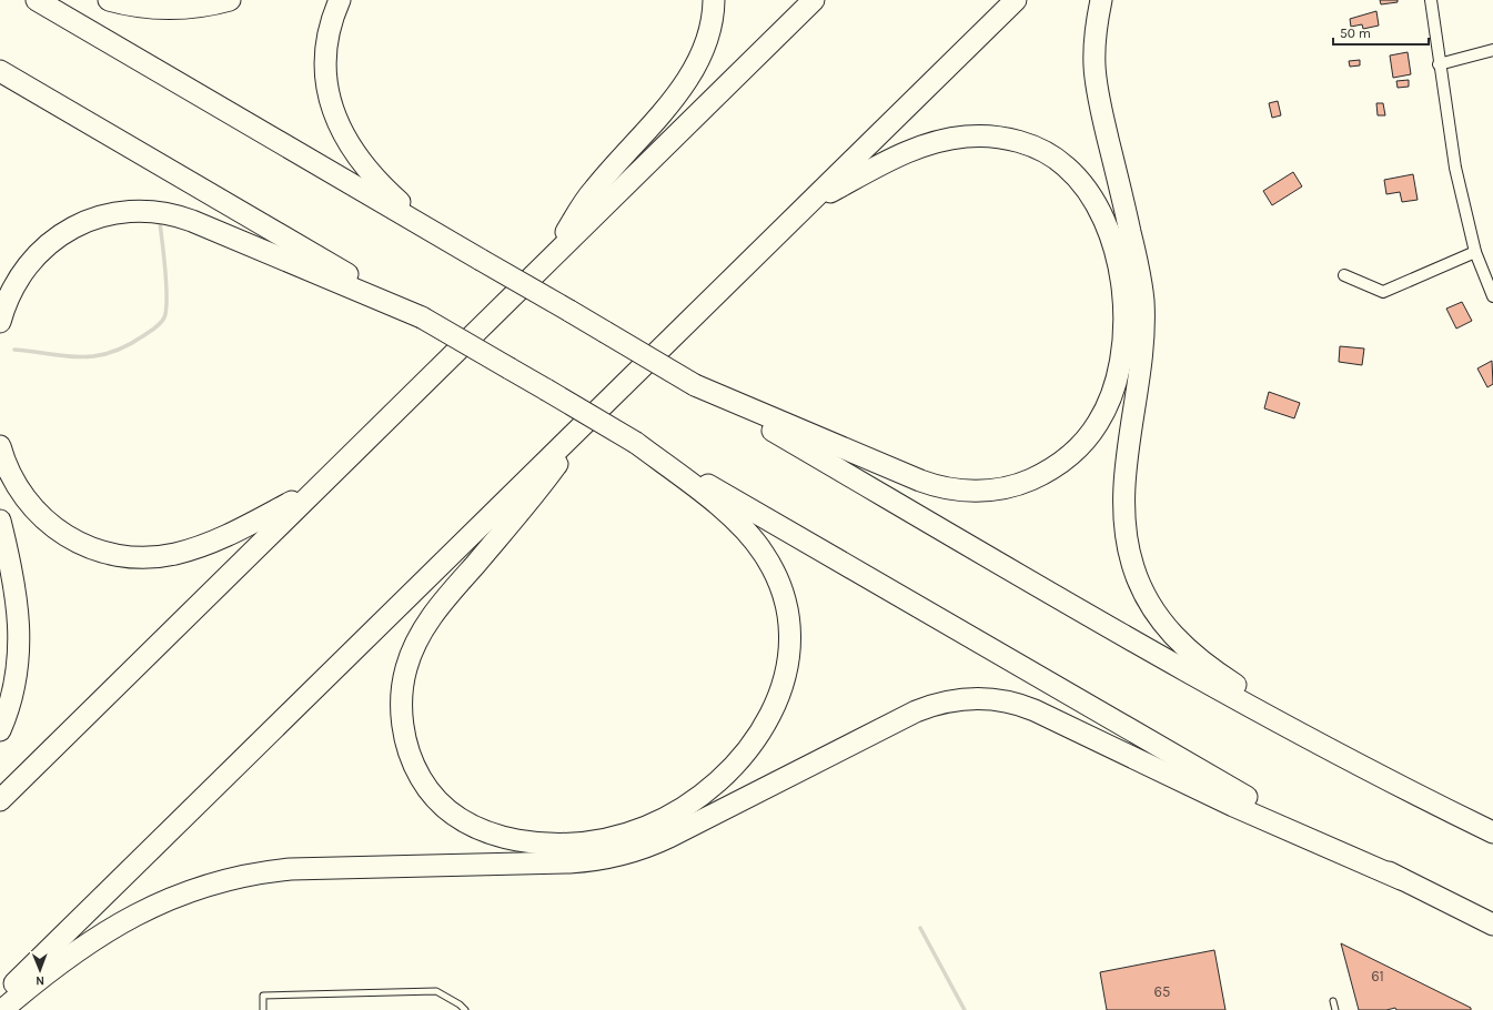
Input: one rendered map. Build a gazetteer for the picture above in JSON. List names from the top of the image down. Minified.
{"house_numbers":["61","65"],"scale_bar":"50 m","north":"bottom"}
